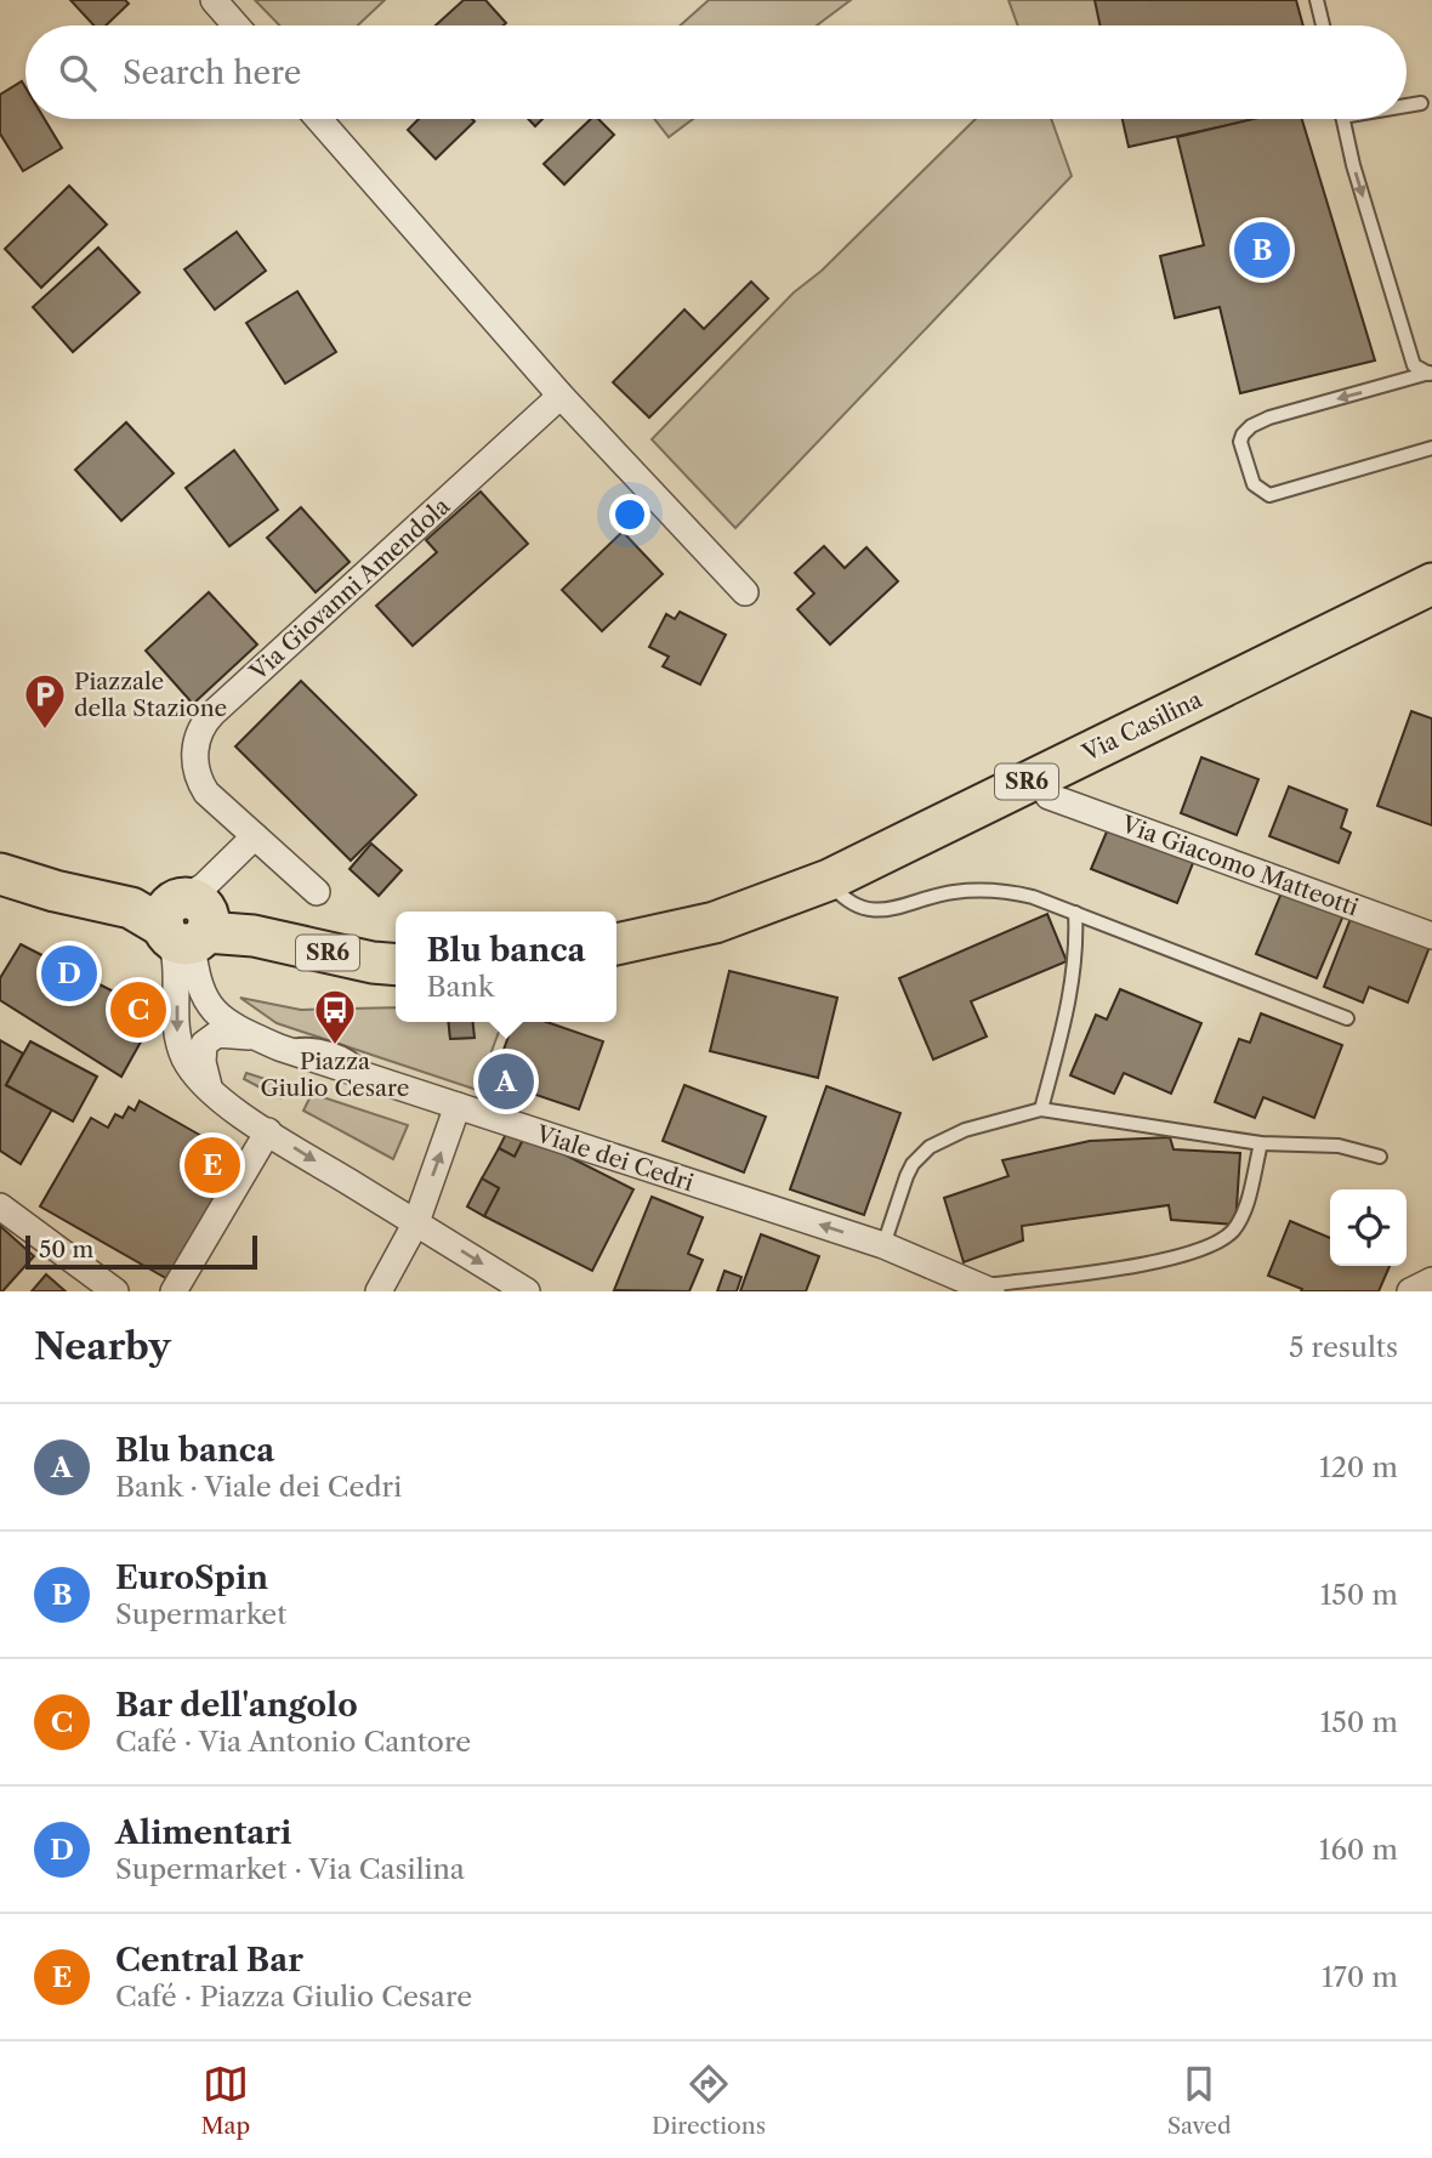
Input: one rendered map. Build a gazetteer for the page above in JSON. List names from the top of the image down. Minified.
{"streets":{"main road":["Via Casilina","SR6"],"street":["Via Giovanni Amendola","Via Giacomo Matteotti","Viale dei Cedri"]},"crossings":[["SR6","Viale dei Cedri"]],"one_way":["Viale dei Cedri"],"places":{"parking":["Piazzale della Stazione"],"bus stop":["Piazza Giulio Cesare"]},"scale_bar":"50 m","page":{"search":"Search here","pins":["B","D","C","A","E"],"popup":["Blu banca","Bank"],"scale":"50 m","heading":["Nearby","5 results"],"list":[{"mark":"A","name":"Blu banca","note":"Bank · Viale dei Cedri","value":"120 m"},{"mark":"B","name":"EuroSpin","note":"Supermarket","value":"150 m"},{"mark":"C","name":"Bar dell'angolo","note":"Café · Via Antonio Cantore","value":"150 m"},{"mark":"D","name":"Alimentari","note":"Supermarket · Via Casilina","value":"160 m"},{"mark":"E","name":"Central Bar","note":"Café · Piazza Giulio Cesare","value":"170 m"}],"nav":["Map","Directions","Saved"]}}
